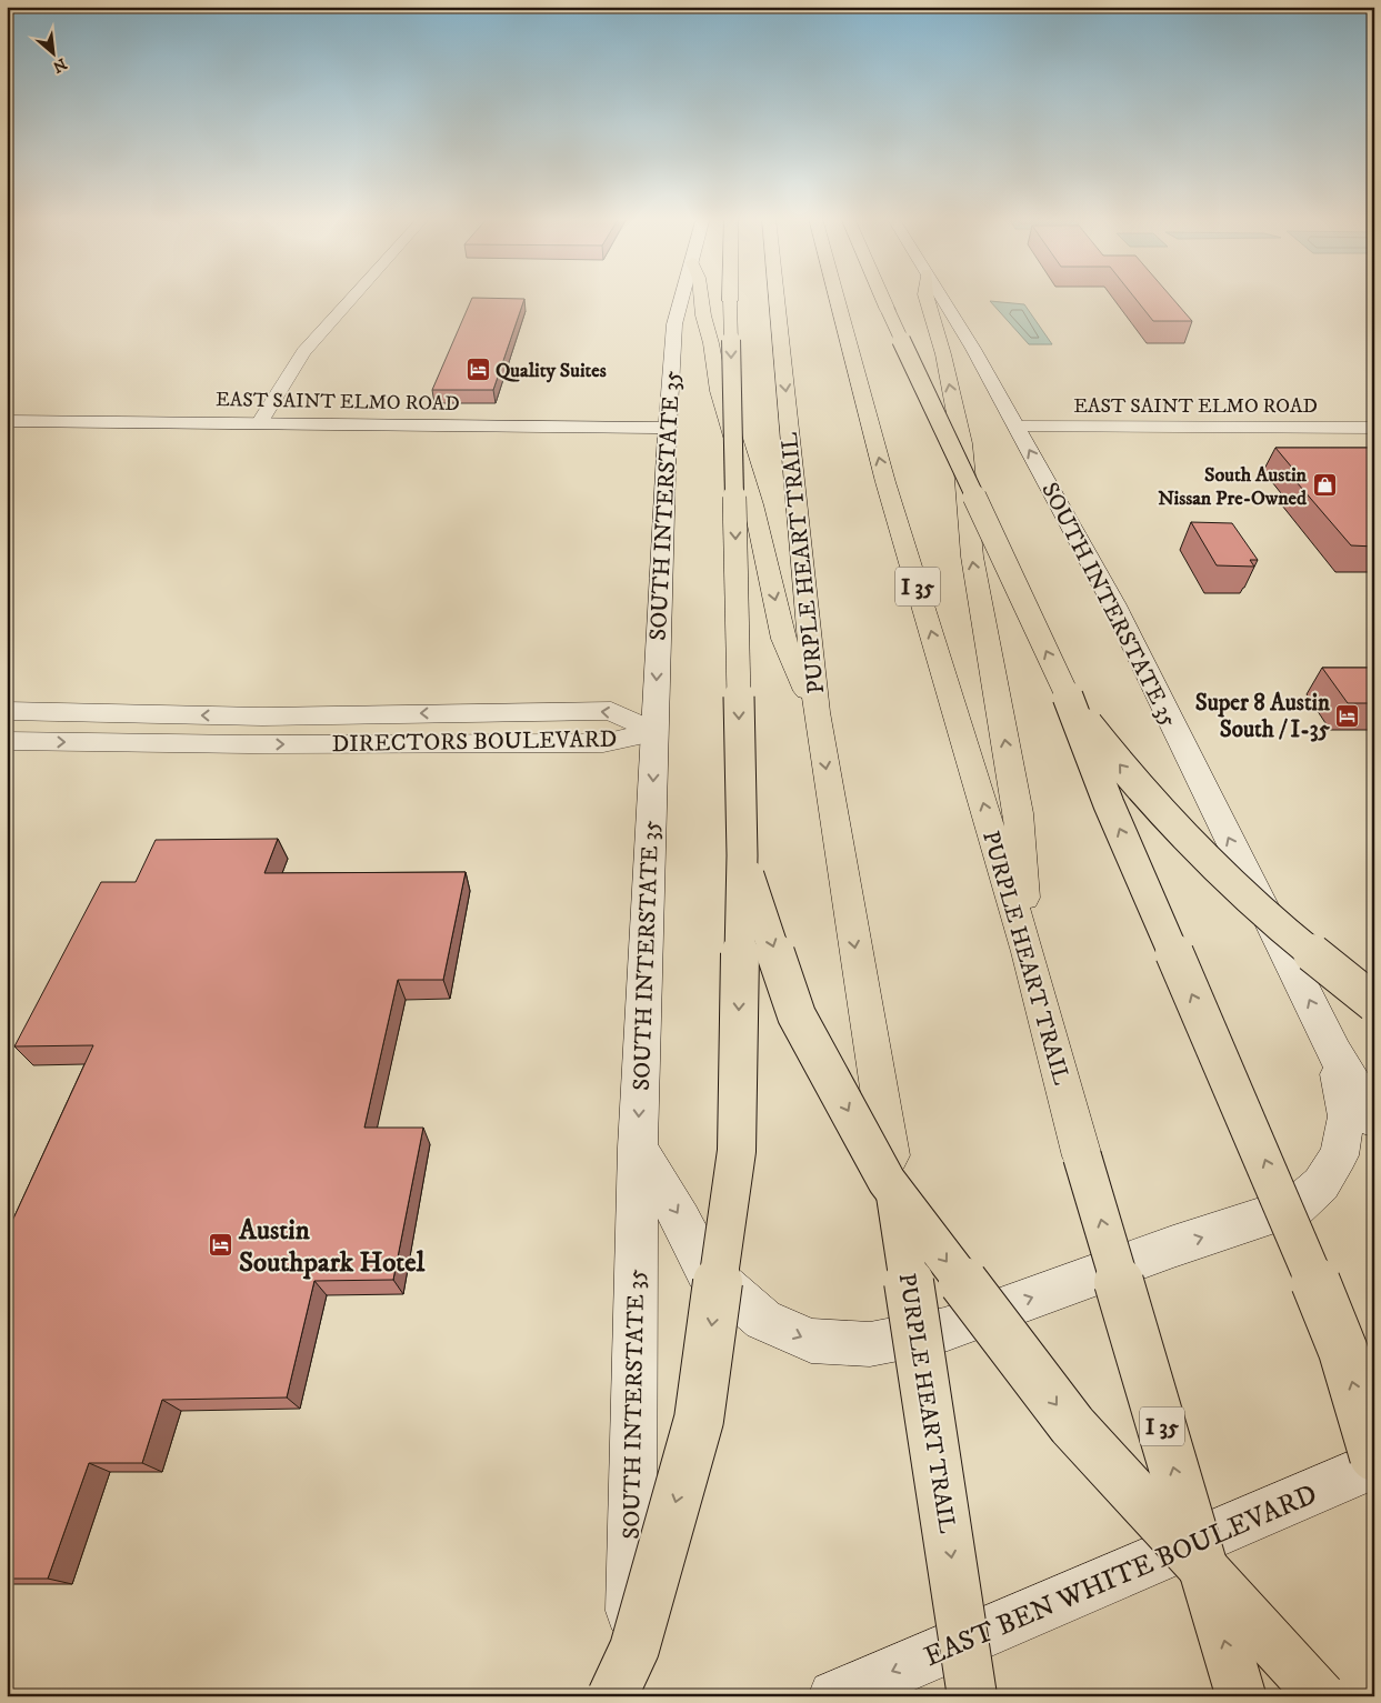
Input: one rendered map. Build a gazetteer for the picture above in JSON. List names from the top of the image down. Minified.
{"streets":{"highway":["PURPLE HEART TRAIL","I 35"],"main road":["EAST SAINT ELMO ROAD","SOUTH INTERSTATE 35","DIRECTORS BOULEVARD","EAST BEN WHITE BOULEVARD"]},"crossings":[["EAST SAINT ELMO ROAD","SOUTH INTERSTATE 35"],["SOUTH INTERSTATE 35","DIRECTORS BOULEVARD"]],"one_way":["EAST BEN WHITE BOULEVARD"],"places":{"hotel":["Quality Suites","Super 8 Austin South / I-35","Austin Southpark Hotel"],"shop":["South Austin Nissan Pre-Owned"]},"north":"bottom right"}
